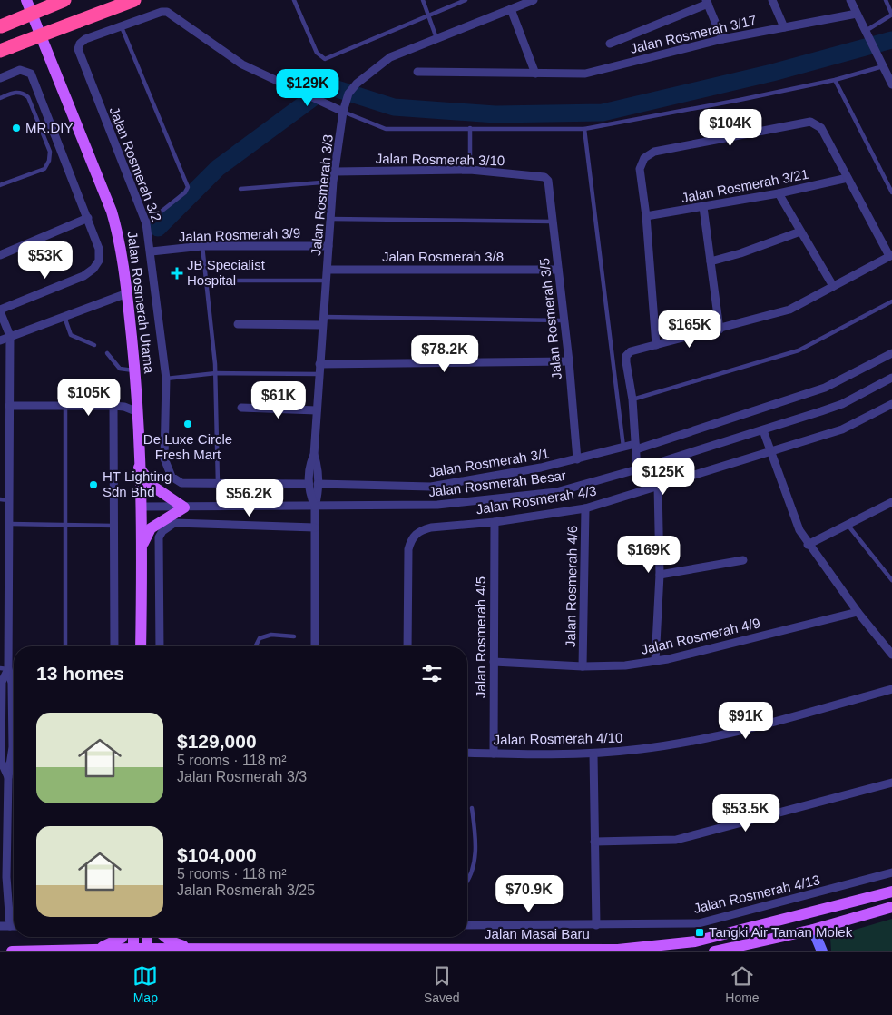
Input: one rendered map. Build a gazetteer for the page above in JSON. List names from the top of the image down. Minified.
{"streets":{"main road":["Jalan Rosmerah Utama","Jalan Masai Baru"],"street":["Jalan Rosmerah 3/17","Jalan Rosmerah 3/10","Jalan Rosmerah 3/2","Jalan Rosmerah 3/21","Jalan Rosmerah 3/3","Jalan Rosmerah 3/9","Jalan Rosmerah 3/8","Jalan Rosmerah 3/5","Jalan Rosmerah 3/1","Jalan Rosmerah Besar","Jalan Rosmerah 4/3","Jalan Rosmerah 4/6","Jalan Rosmerah 4/9","Jalan Rosmerah 4/5","Jalan Rosmerah 4/10","Jalan Rosmerah 4/13"]},"crossings":[["Jalan Rosmerah 3/10","Jalan Rosmerah 3/3"],["Jalan Rosmerah 3/10","Jalan Rosmerah 3/5"],["Jalan Rosmerah 3/2","Jalan Rosmerah 3/3"],["Jalan Rosmerah 3/2","Jalan Rosmerah 3/9"],["Jalan Rosmerah 3/3","Jalan Rosmerah 3/9"],["Jalan Rosmerah 3/3","Jalan Rosmerah 3/8"],["Jalan Rosmerah 3/3","Jalan Rosmerah 3/1"],["Jalan Rosmerah 3/3","Jalan Rosmerah Besar"],["Jalan Rosmerah 3/8","Jalan Rosmerah 3/5"],["Jalan Rosmerah Utama","Jalan Rosmerah Besar"],["Jalan Rosmerah 3/5","Jalan Rosmerah 3/1"],["Jalan Rosmerah 4/3","Jalan Rosmerah 4/6"],["Jalan Rosmerah 4/3","Jalan Rosmerah 4/5"],["Jalan Rosmerah 4/6","Jalan Rosmerah 4/9"],["Jalan Rosmerah 4/9","Jalan Rosmerah 4/5"],["Jalan Rosmerah 4/5","Jalan Rosmerah 4/10"]],"places":{"other":["MR.DIY","De Luxe Circle Fresh Mart","HT Lighting Sdn Bhd"],"health":["JB Specialist Hospital"],"transit":["Tangki Air Taman Molek"]},"page":{"price":["$129K","$104K","$53K","$165K","$78.2K","$105K","$61K","$125K","$56.2K","$169K","$91K","$53.5K","$70.9K"],"heading":"13 homes","list":[{"name":"$129,000","note":"5 rooms · 118 m² · Jalan Rosmerah 3/3"},{"name":"$104,000","note":"5 rooms · 118 m² · Jalan Rosmerah 3/25"}],"tabs":["Map","Saved","Home"]}}
